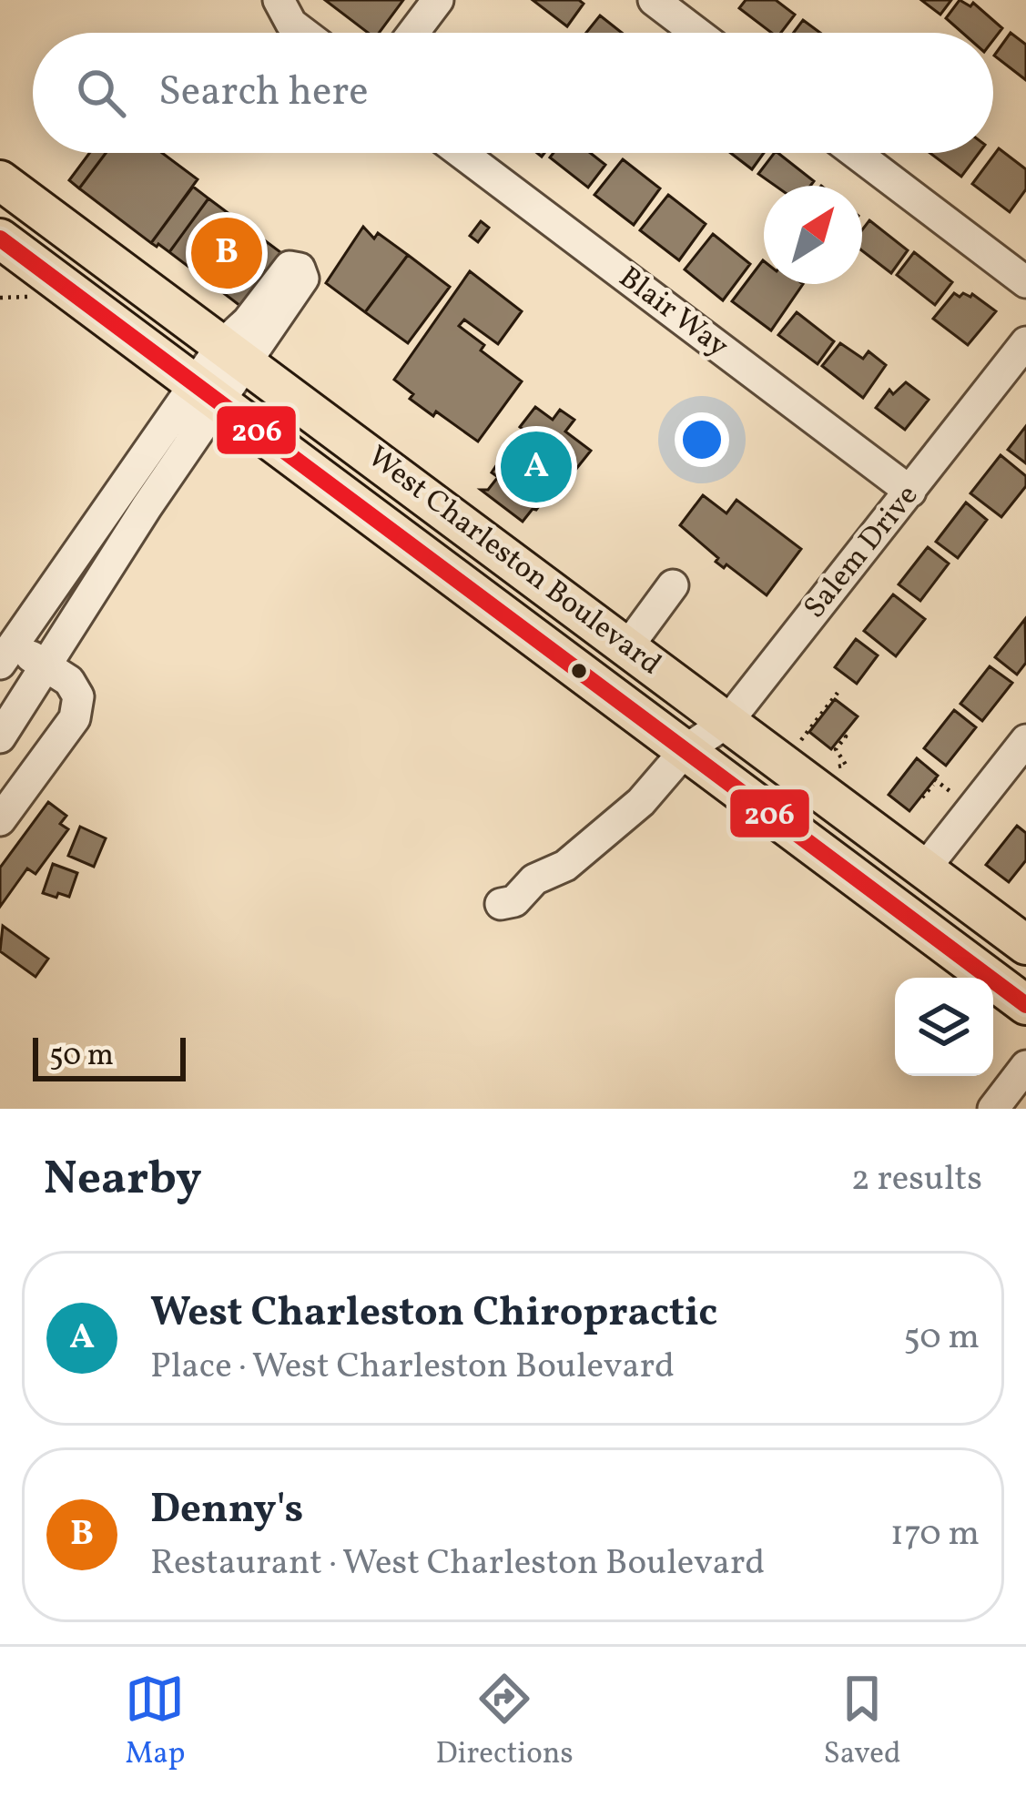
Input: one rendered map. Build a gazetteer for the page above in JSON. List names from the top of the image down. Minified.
{"streets":{"main road":["West Charleston Boulevard"],"street":["Blair Way","Salem Drive"]},"crossings":[["Blair Way","Salem Drive"],["Salem Drive","West Charleston Boulevard"]],"lines":["transit line 206"],"scale_bar":"50 m","north":"top right","page":{"search":"Search here","pins":["B","A"],"scale":"50 m","heading":["Nearby","2 results"],"list":[{"mark":"A","name":"West Charleston Chiropractic","note":"Place · West Charleston Boulevard","value":"50 m"},{"mark":"B","name":"Denny's","note":"Restaurant · West Charleston Boulevard","value":"170 m"}],"nav":["Map","Directions","Saved"]}}
